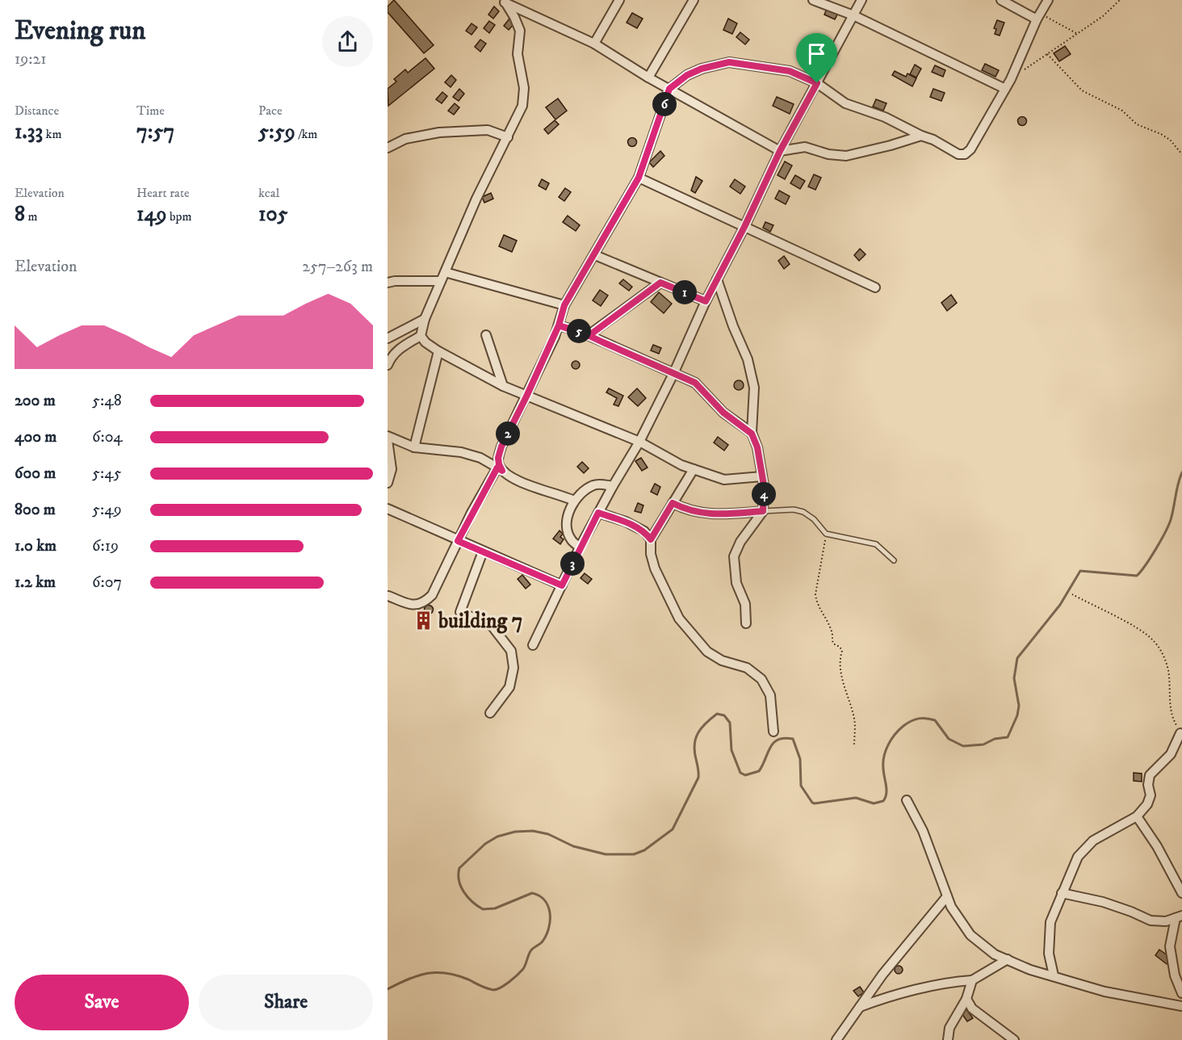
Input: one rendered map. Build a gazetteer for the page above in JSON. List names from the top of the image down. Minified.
{"places":{"building":["building 7"]},"page":{"heading":["Evening run","19:21"],"stats":[["Distance","1.33 km"],["Time","7:57"],["Pace","5:59 /km"],["Elevation","8 m"],["Heart rate","149 bpm"],["kcal","105"]],"pins":["6","1","5","2","4","3"],"chart":["Elevation","257–263 m"],"list":[{"name":"200 m","note":"5:48"},{"name":"400 m","note":"6:04"},{"name":"600 m","note":"5:45"},{"name":"800 m","note":"5:49"},{"name":"1.0 km","note":"6:19"},{"name":"1.2 km","note":"6:07"}],"buttons":["Save","Share"]}}
